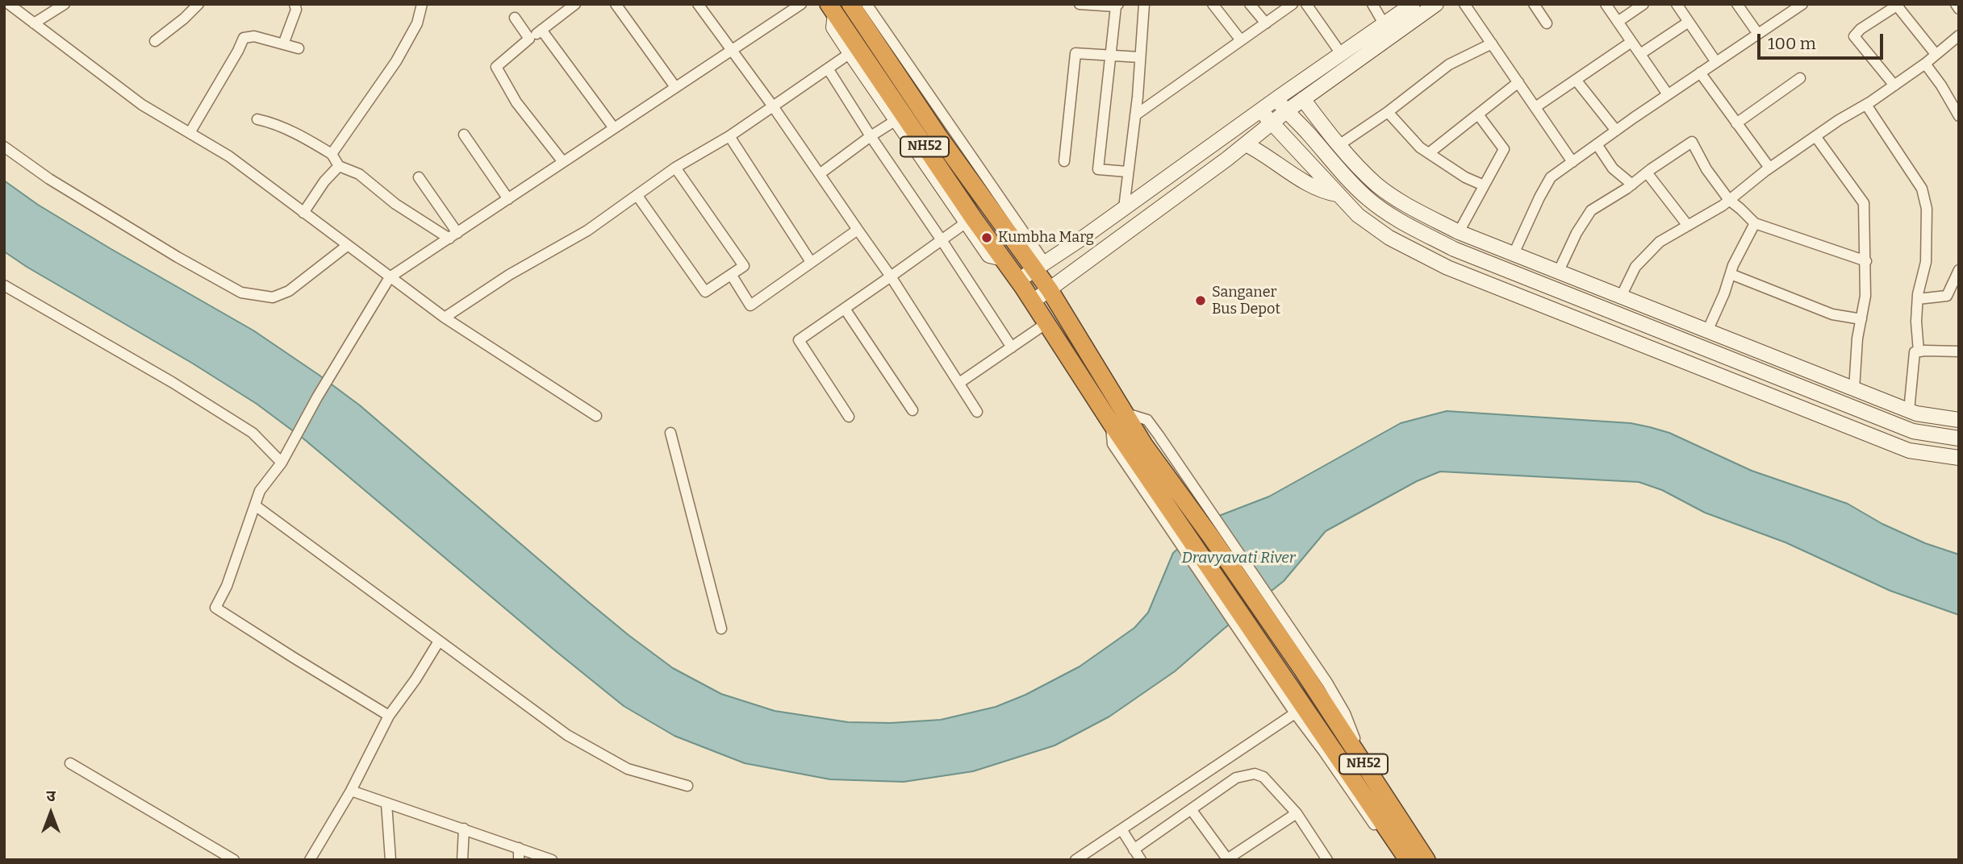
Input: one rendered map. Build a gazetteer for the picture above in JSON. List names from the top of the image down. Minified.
{"streets":{"highway":["NH52"]},"water":["Dravyavati River"],"places":["Kumbha Marg","Sanganer Bus Depot"],"scale_bar":"100 m","north":"top"}
